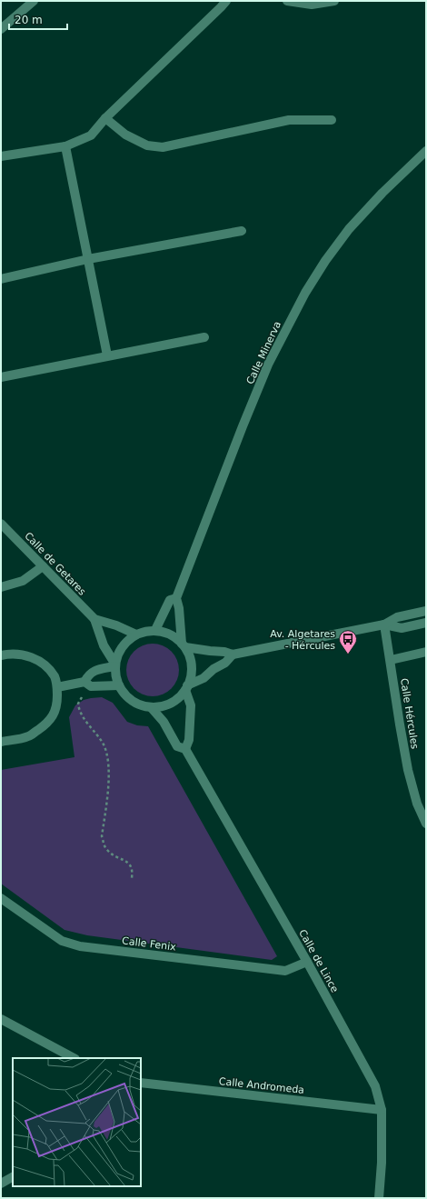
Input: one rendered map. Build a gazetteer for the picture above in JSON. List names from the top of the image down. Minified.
{"streets":{"street":["Calle Minerva","Calle de Getares","Calle Hércules","Calle Fenix","Calle de Lince","Calle Andromeda"]},"crossings":[["Calle Minerva","Calle de Getares"],["Calle Minerva","Calle de Lince"],["Calle de Getares","Calle de Lince"],["Calle Fenix","Calle de Lince"],["Calle de Lince","Calle Andromeda"]],"places":{"bus stop":["Av. Algetares - Hércules"]},"scale_bar":"20 m"}
